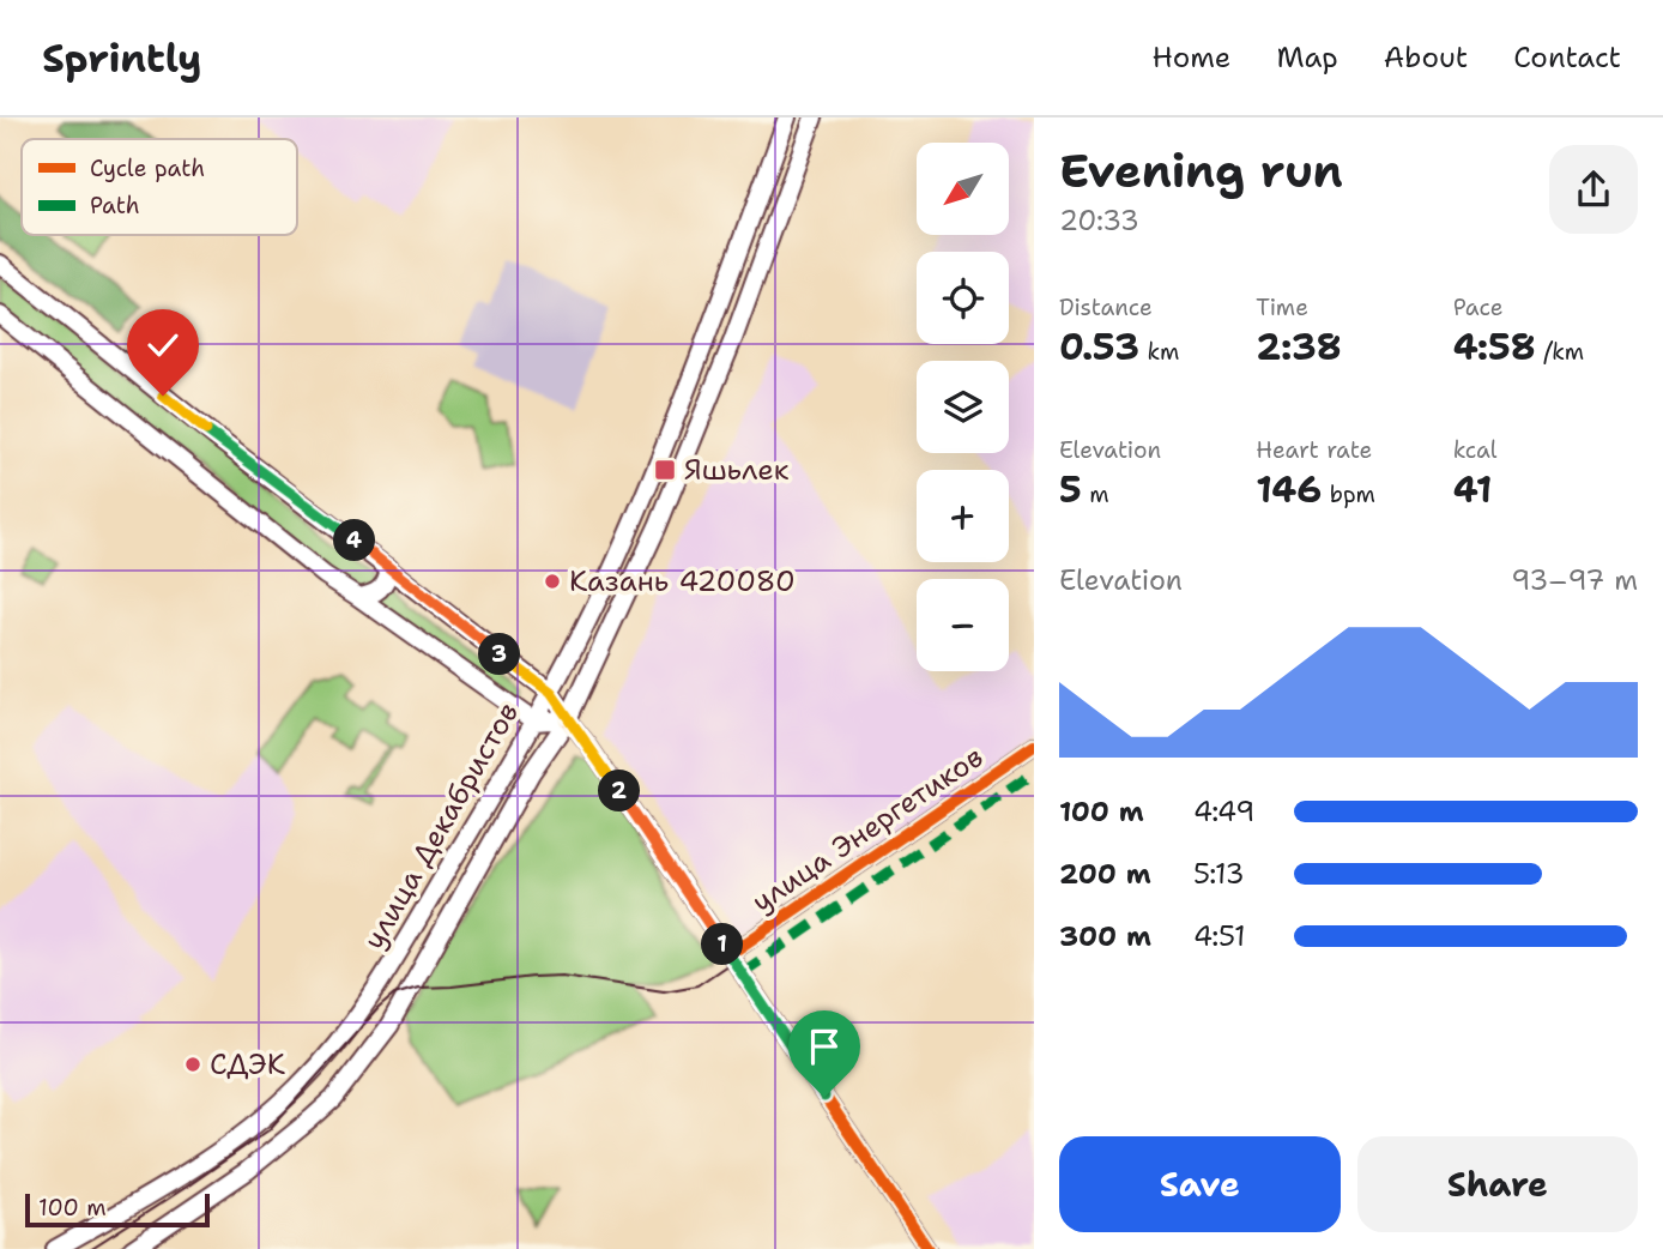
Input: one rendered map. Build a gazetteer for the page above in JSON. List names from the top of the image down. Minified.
{"streets":{"main road":["улица Декабристов"],"street":["улица Энергетиков"]},"places":{"transit":["Яшьлек"],"other":["Казань 420080","СДЭК"]},"legend":["Cycle path","Path"],"scale_bar":"100 m","north":"bottom left","page":{"header":"Sprintly","nav":["Home","Map","About","Contact"],"heading":["Evening run","20:33"],"map_buttons":["+","−"],"stats":[["Distance","0.53 km"],["Time","2:38"],["Pace","4:58 /km"],["Elevation","5 m"],["Heart rate","146 bpm"],["kcal","41"]],"pins":["4","3","2","1"],"chart":["Elevation","93–97 m"],"list":[{"name":"100 m","note":"4:49"},{"name":"200 m","note":"5:13"},{"name":"300 m","note":"4:51"}],"buttons":["Save","Share"],"scale":"100 m"}}
